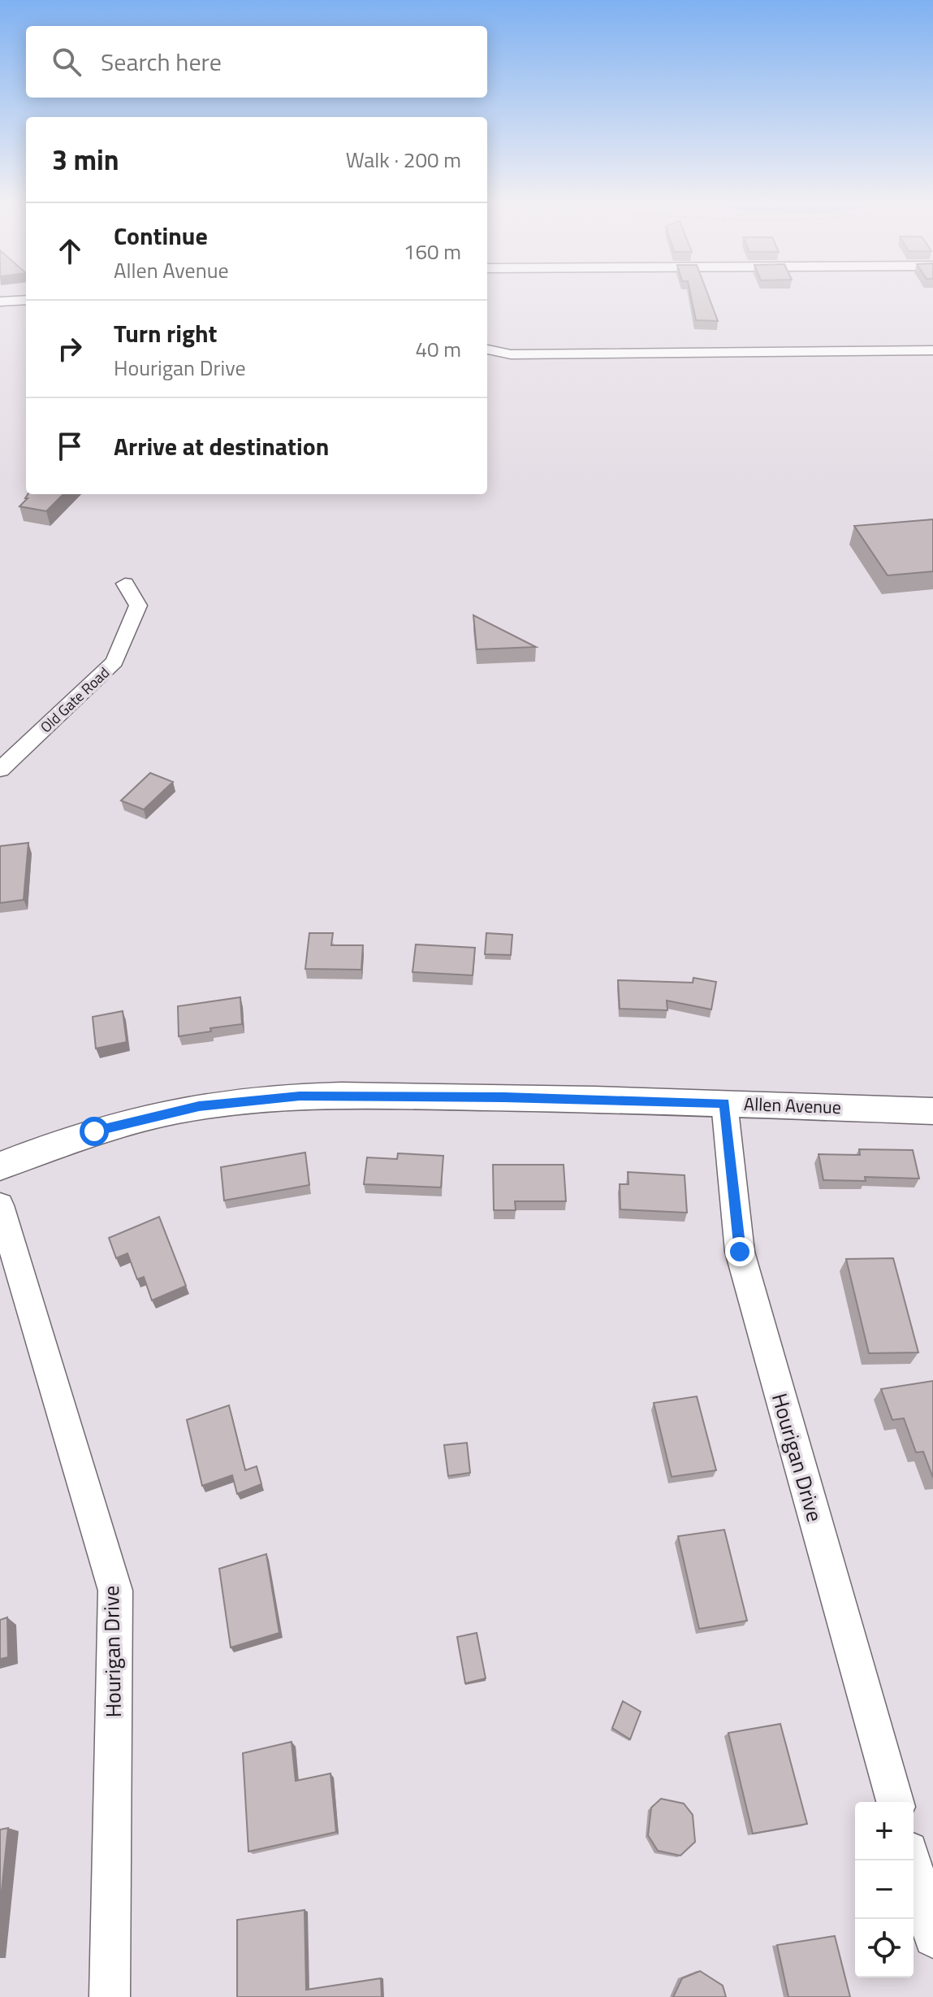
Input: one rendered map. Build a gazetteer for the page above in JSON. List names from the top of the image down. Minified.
{"streets":{"street":["Old Gate Road","Allen Avenue","Hourigan Drive"]},"crossings":[["Allen Avenue","Hourigan Drive"]],"page":{"search":"Search here","heading":["3 min","Walk · 200 m"],"list":[["Continue","Allen Avenue","160 m"],["Turn right","Hourigan Drive","40 m"],"Arrive at destination"],"map_buttons":["+","−"]}}
